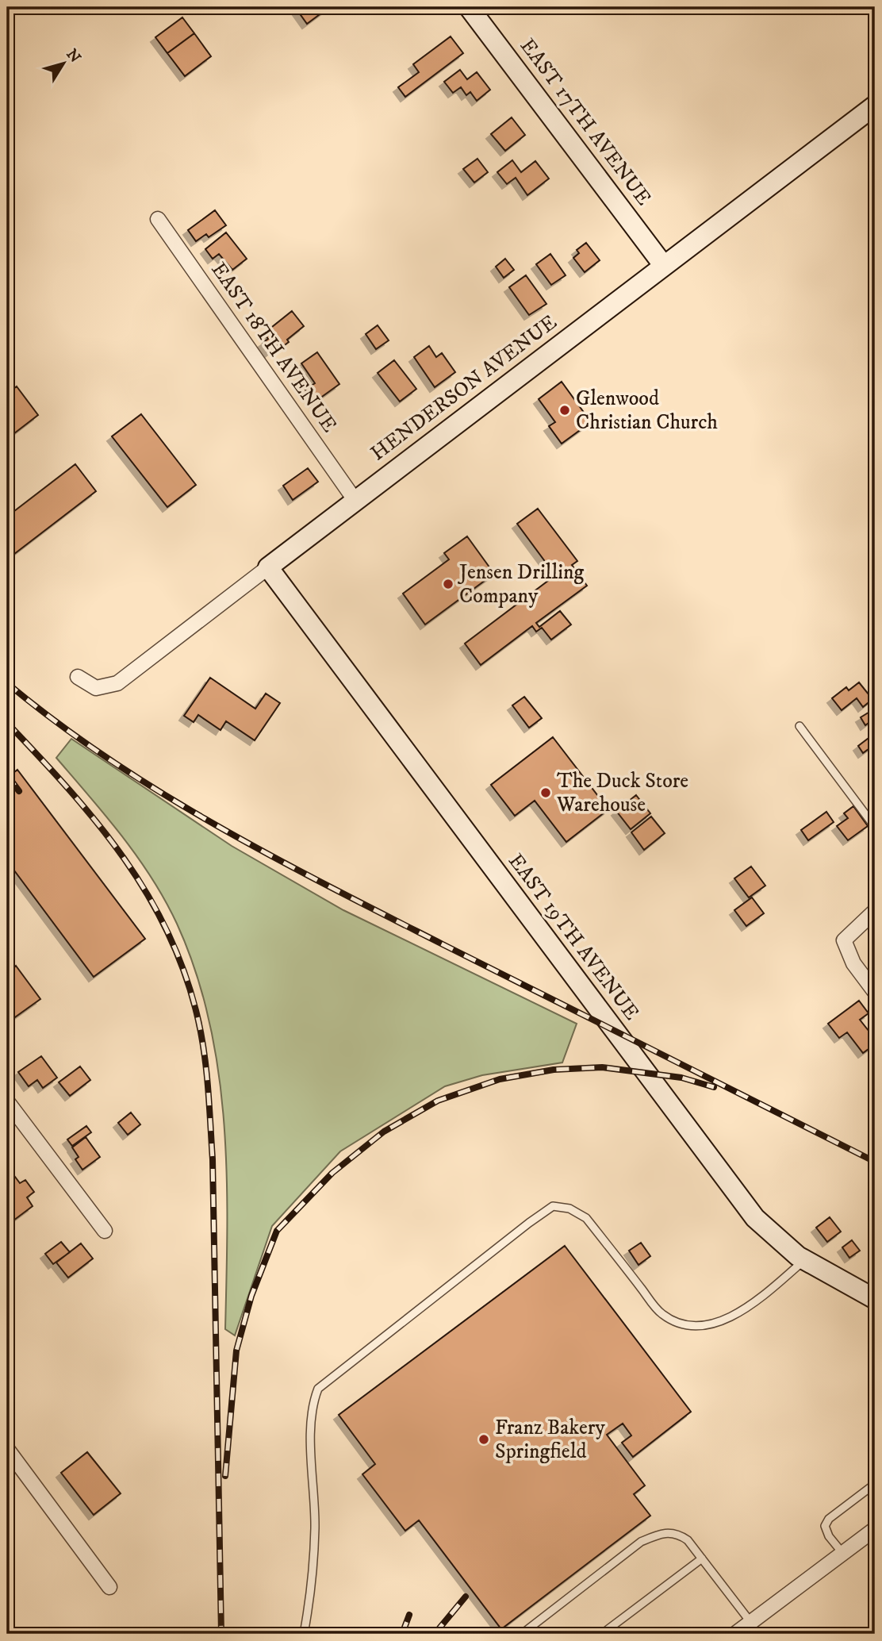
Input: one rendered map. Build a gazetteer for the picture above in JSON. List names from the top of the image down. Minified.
{"streets":{"street":["EAST 17TH AVENUE","EAST 18TH AVENUE","HENDERSON AVENUE","EAST 19TH AVENUE"]},"crossings":[["EAST 17TH AVENUE","HENDERSON AVENUE"],["EAST 18TH AVENUE","HENDERSON AVENUE"],["HENDERSON AVENUE","EAST 19TH AVENUE"]],"places":["Glenwood Christian Church","Jensen Drilling Company","The Duck Store Warehouse","Franz Bakery Springfield"],"north":"top right"}
